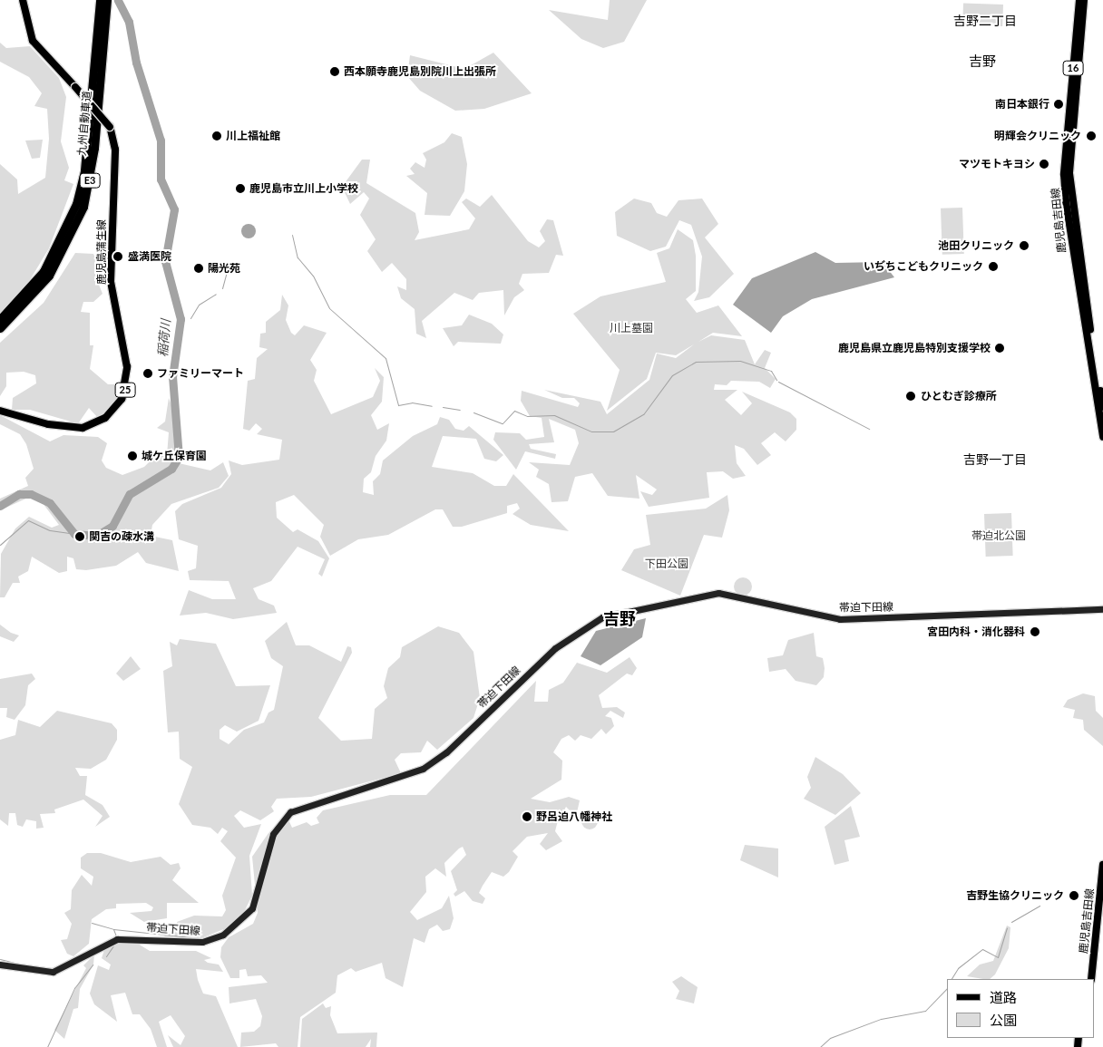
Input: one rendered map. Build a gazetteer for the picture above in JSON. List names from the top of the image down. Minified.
{"streets":{"highway":["九州自動車道","E3"],"main road":["16","鹿児島吉田線","鹿児島蒲生線","25","帯迫下田線"]},"districts":["吉野二丁目","吉野","吉野一丁目","吉野"],"water":["稲荷川"],"parks":["川上墓園","帯迫北公園","下田公園"],"places":["西本願寺鹿児島別院川上出張所","南日本銀行","川上福祉館","明輝会クリニック","マツモトキヨシ","鹿児島市立川上小学校","池田クリニック","盛満医院","いぢちこどもクリニック","陽光苑","鹿児島県立鹿児島特別支援学校","ファミリーマート","ひとむぎ診療所","城ケ丘保育園","関吉の疎水溝","宮田内科・消化器科","野呂迫八幡神社","吉野生協クリニック"],"legend":["道路","公園"]}
